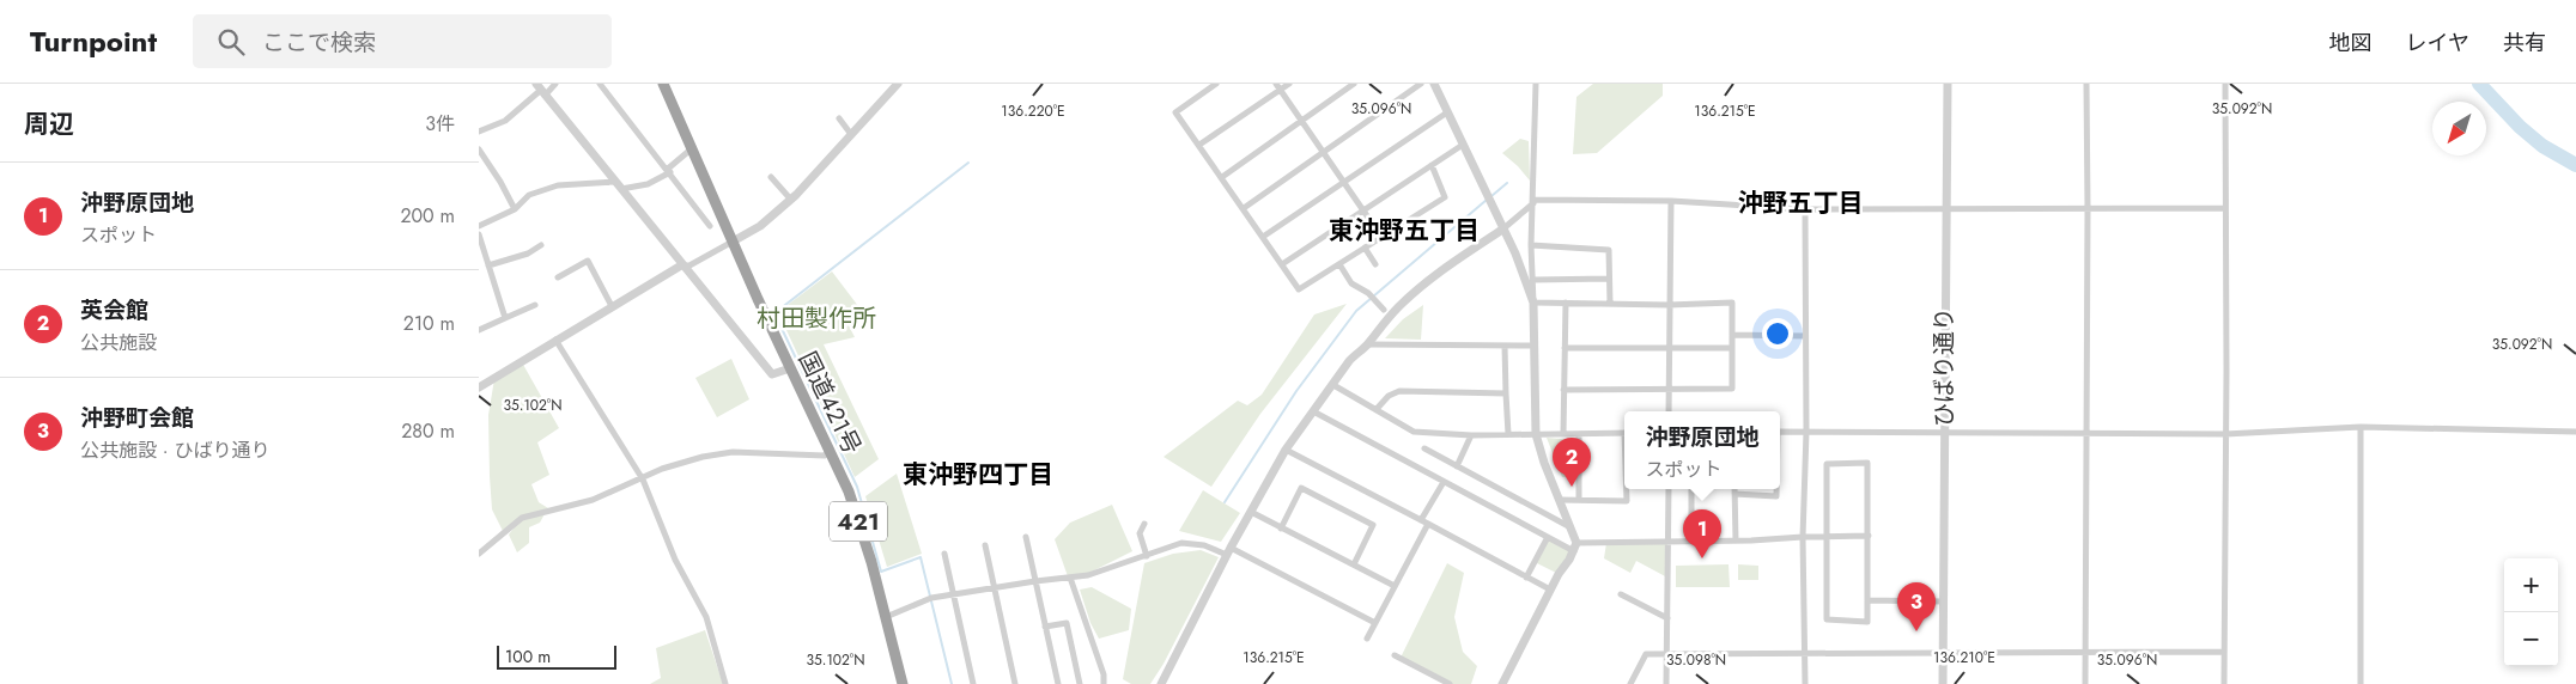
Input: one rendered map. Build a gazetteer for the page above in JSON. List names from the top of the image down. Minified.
{"streets":{"highway":["国道421号","421"],"street":["ひばり通り"]},"districts":["沖野五丁目","東沖野五丁目","東沖野四丁目"],"parks":["村田製作所"],"scale_bar":"100 m","north":"bottom left","page":{"header":"Turnpoint","search":"ここで検索","nav":["地図","レイヤ","共有"],"heading":["周辺","3件"],"list":[{"mark":"1","name":"沖野原団地","note":"スポット","value":"200 m"},{"mark":"2","name":"英会館","note":"公共施設","value":"210 m"},{"mark":"3","name":"沖野町会館","note":"公共施設 · ひばり通り","value":"280 m"}],"popup":["沖野原団地","スポット"],"pins":["2","1","3"],"map_buttons":["+","−"],"scale":"100 m"},"coordinates":["35.096°N","35.092°N","136.220°E","136.215°E","35.102°N","136.210°E","35.098°N"]}
